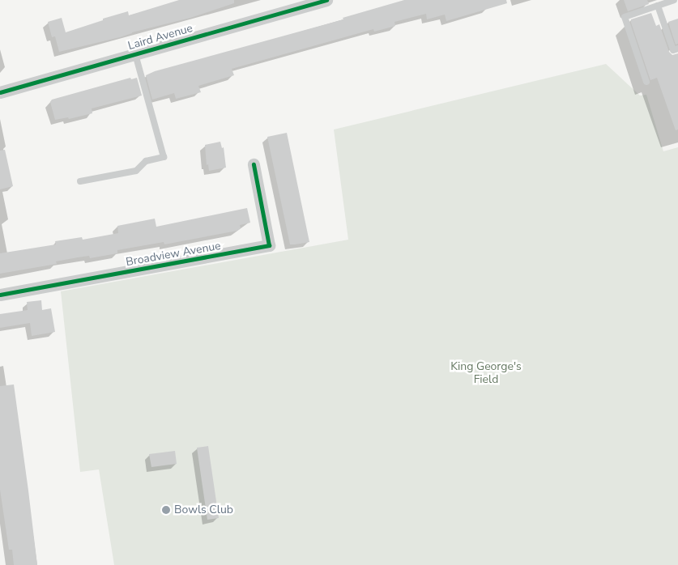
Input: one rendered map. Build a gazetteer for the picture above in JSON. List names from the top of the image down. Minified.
{"streets":{"street":["Laird Avenue","Broadview Avenue"]},"parks":["King George's Field"],"places":["Bowls Club"]}
